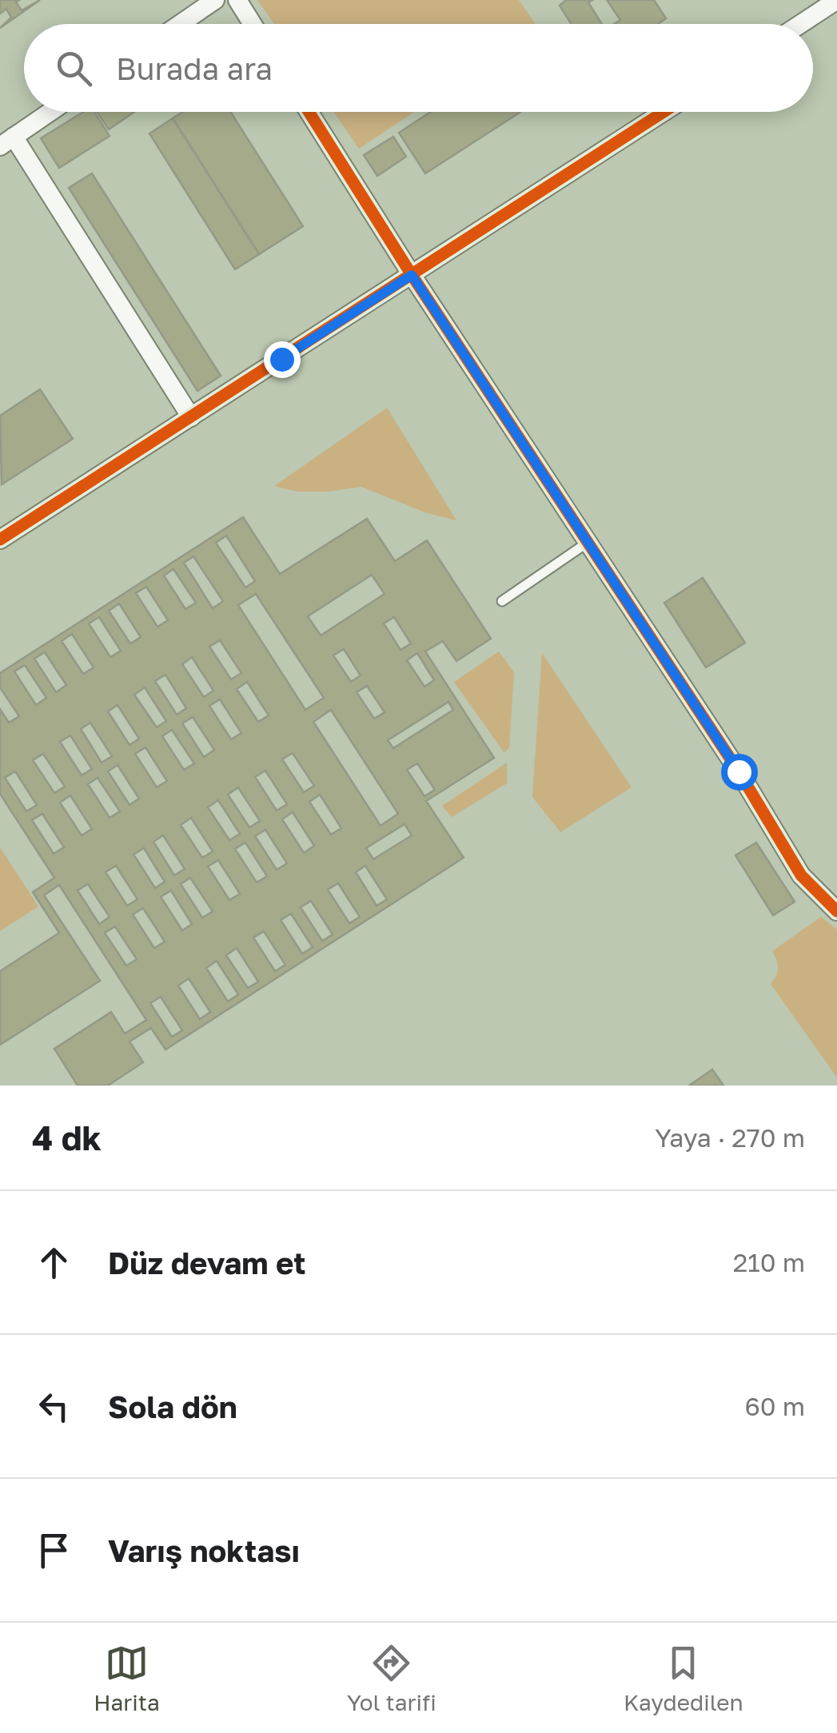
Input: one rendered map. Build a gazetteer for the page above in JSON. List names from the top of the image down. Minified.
{"page":{"search":"Burada ara","heading":["4 dk","Yaya · 270 m"],"list":[["Düz devam et","210 m"],["Sola dön","60 m"],"Varış noktası"],"nav":["Harita","Yol tarifi","Kaydedilen"]}}
